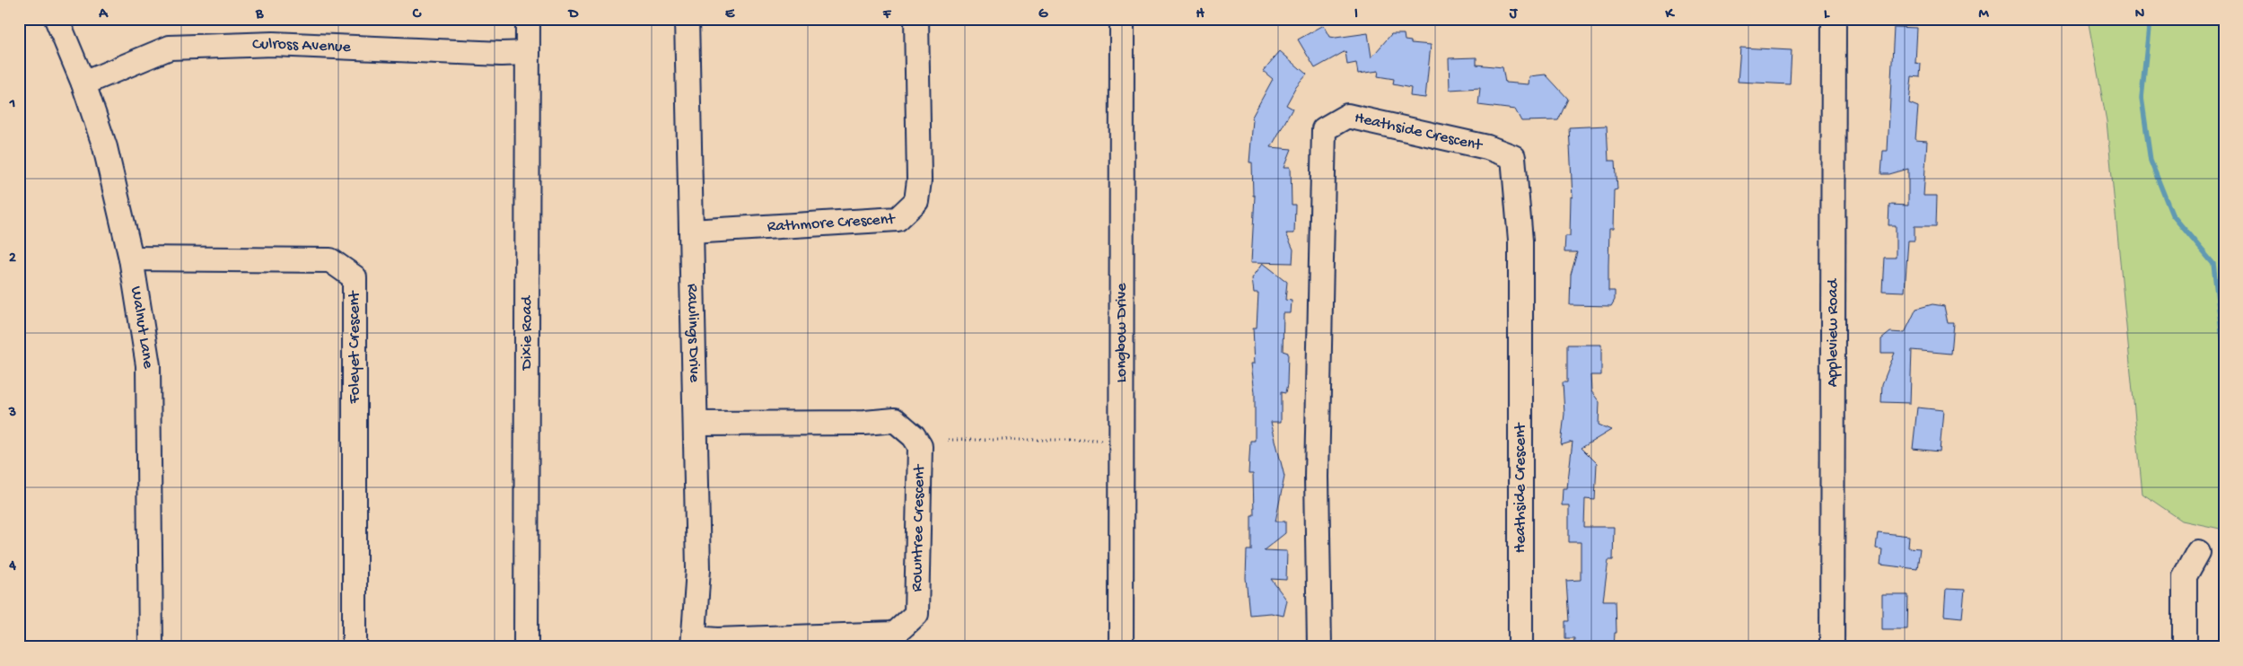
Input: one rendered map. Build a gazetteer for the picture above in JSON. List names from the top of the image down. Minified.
{"streets":{"street":["Culross Avenue","Heathside Crescent","Rathmore Crescent","Walnut Lane","Dixie Road","Rawlings Drive","Longbow Drive","Appleview Road","Foleyet Crescent","Rowntree Crescent"]},"crossings":[["Culross Avenue","Walnut Lane"],["Culross Avenue","Dixie Road"],["Rathmore Crescent","Rawlings Drive"],["Walnut Lane","Foleyet Crescent"],["Rawlings Drive","Rowntree Crescent"]],"grid":{"columns":["A","B","C","D","E","F","G","H","I","J","K","L","M","N"],"rows":["1","2","3","4"]}}
